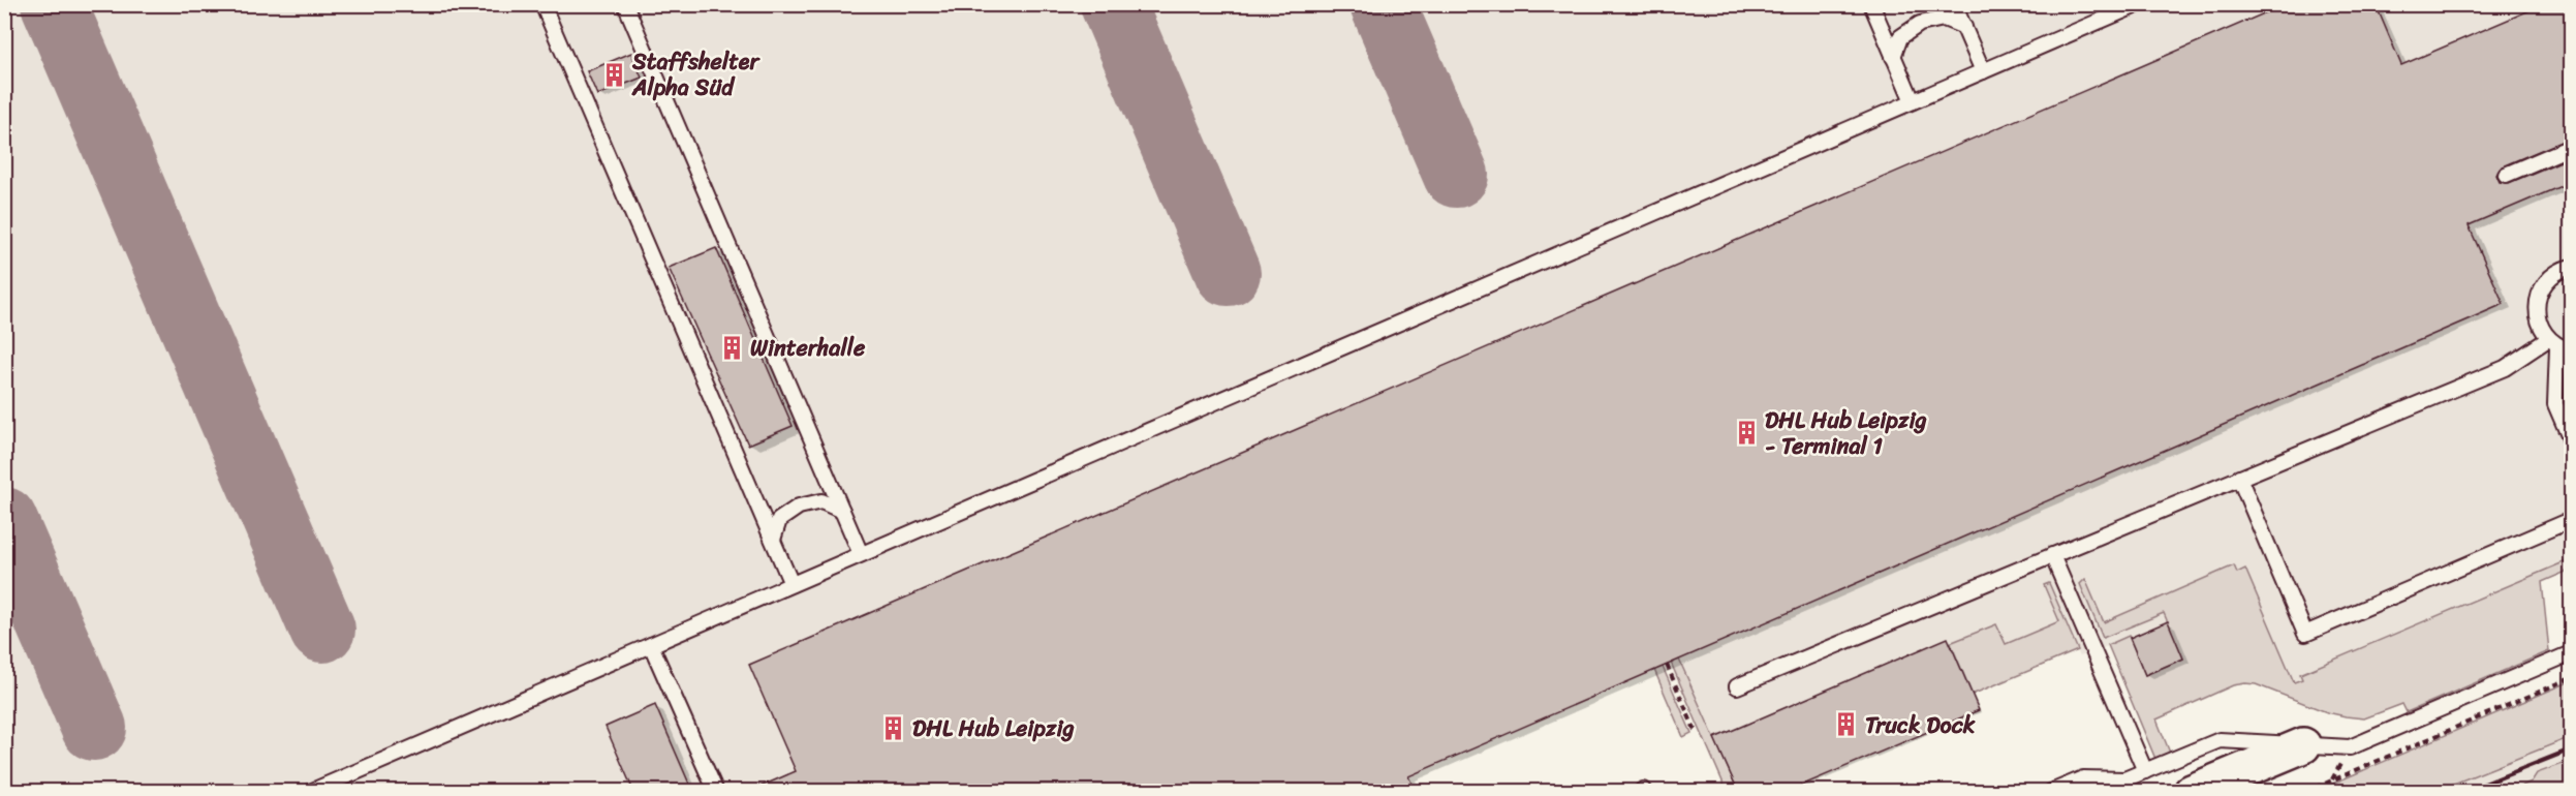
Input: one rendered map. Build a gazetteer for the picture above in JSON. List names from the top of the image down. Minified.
{"places":{"building":["Staffshelter Alpha Süd","Winterhalle","DHL Hub Leipzig - Terminal 1","Truck Dock","DHL Hub Leipzig"]}}
